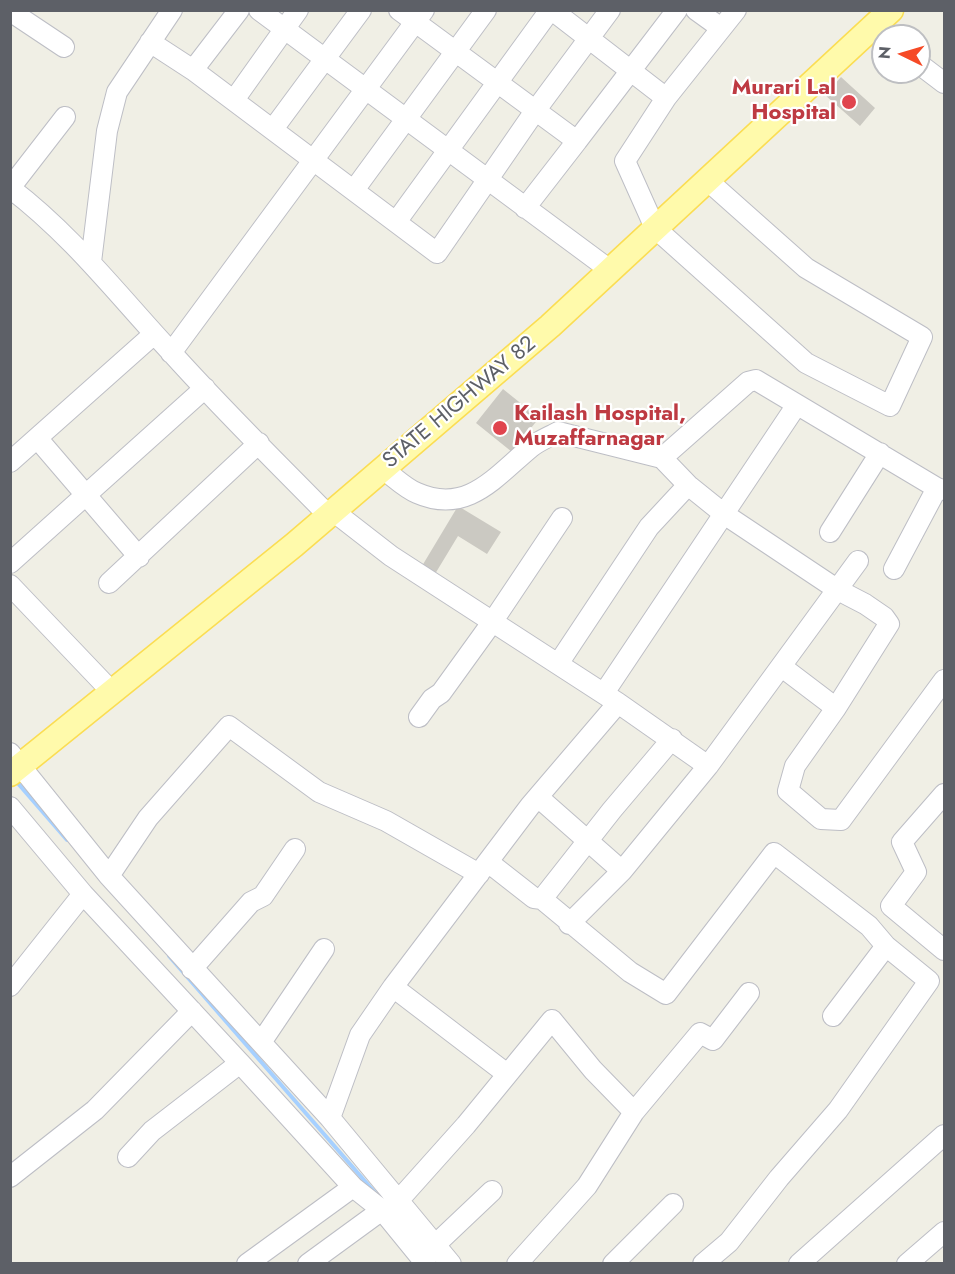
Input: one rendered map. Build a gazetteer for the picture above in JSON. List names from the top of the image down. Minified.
{"streets":{"main road":["STATE HIGHWAY 82"]},"places":["Murari Lal Hospital","Kailash Hospital, Muzaffarnagar"],"north":"left"}
